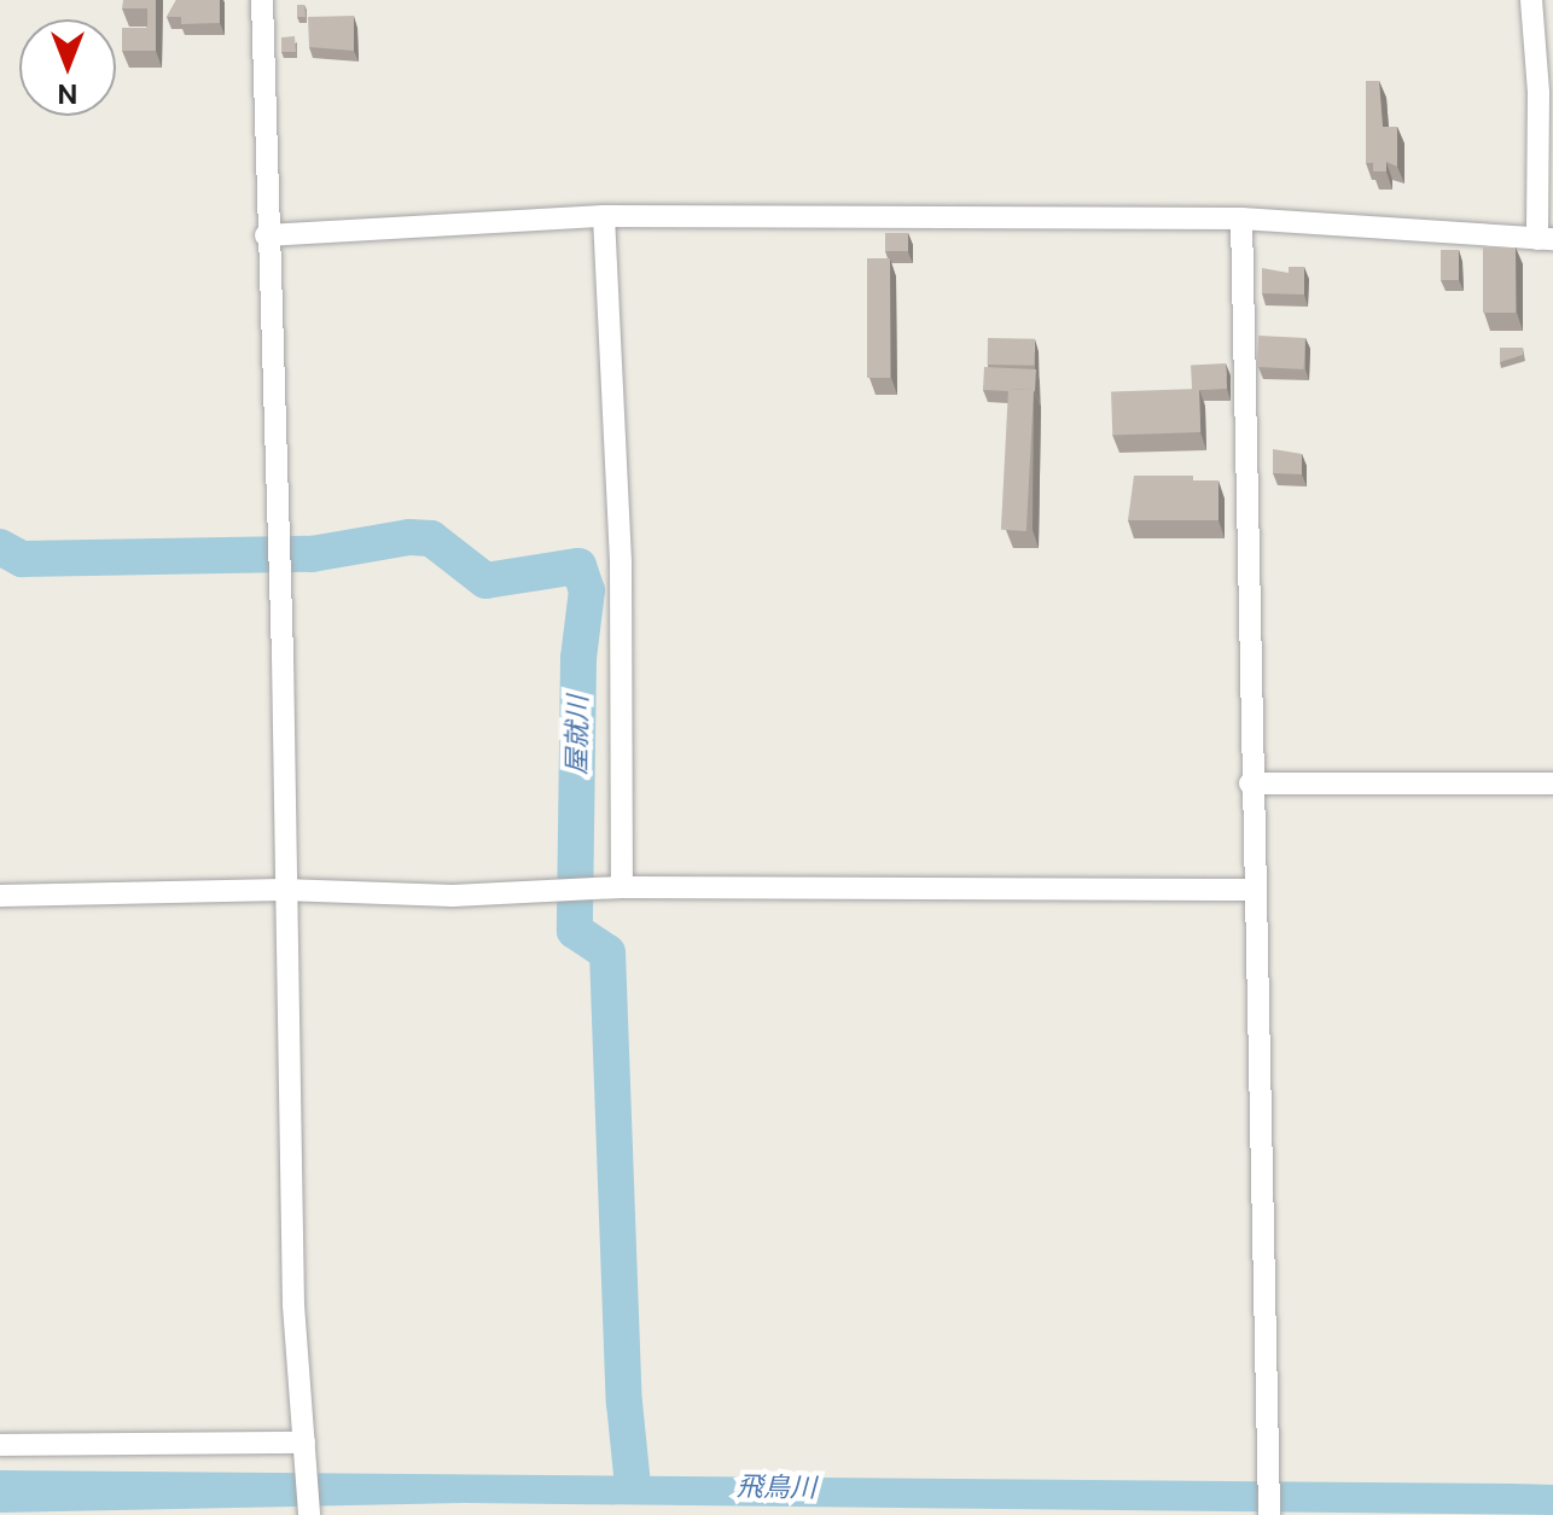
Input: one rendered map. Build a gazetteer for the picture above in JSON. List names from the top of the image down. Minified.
{"water":["屋就川","飛鳥川"],"north":"bottom"}
